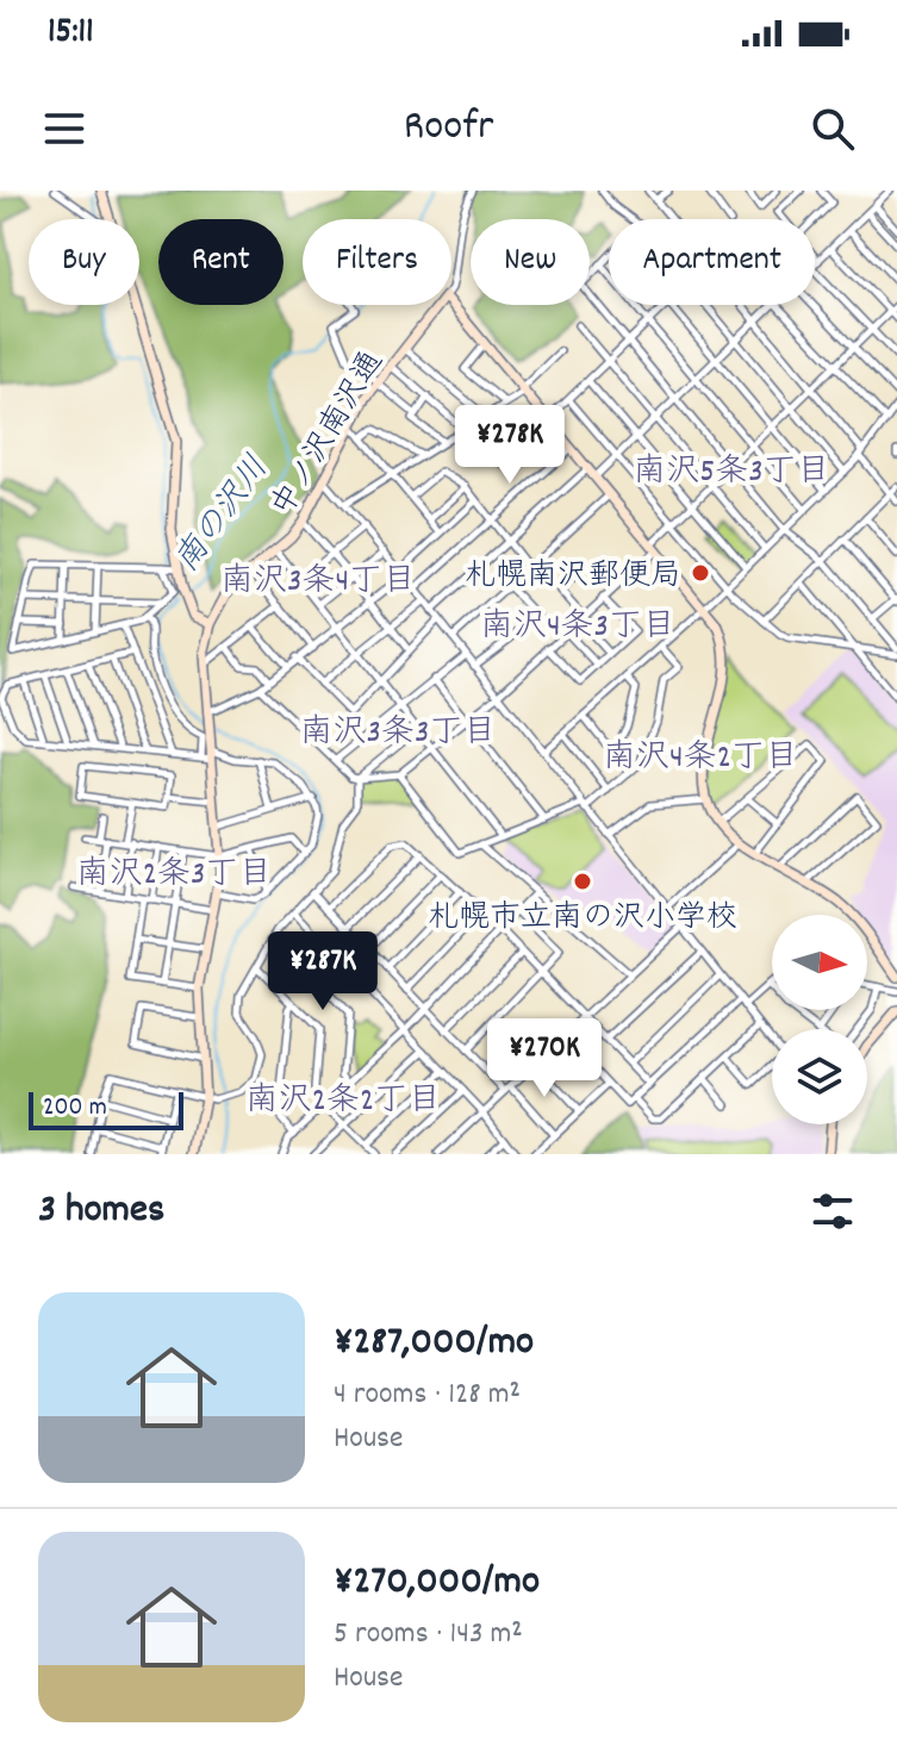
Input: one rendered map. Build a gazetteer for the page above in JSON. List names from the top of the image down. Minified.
{"streets":{"street":["中ノ沢南沢通"]},"districts":["南沢5条3丁目","南沢3条4丁目","南沢4条3丁目","南沢3条3丁目","南沢4条2丁目","南沢2条3丁目","南沢2条2丁目"],"water":["南の沢川"],"places":["札幌南沢郵便局","札幌市立南の沢小学校"],"scale_bar":"200 m","north":"right","page":{"status":"15:11","header":"Roofr","chip":["Buy","Rent","Filters","New","Apartment"],"price":["¥278K","¥287K","¥270K"],"scale":"200 m","heading":"3 homes","list":[{"name":"¥287,000/mo","note":"4 rooms · 128 m² · House"},{"name":"¥270,000/mo","note":"5 rooms · 143 m² · House"}]}}
